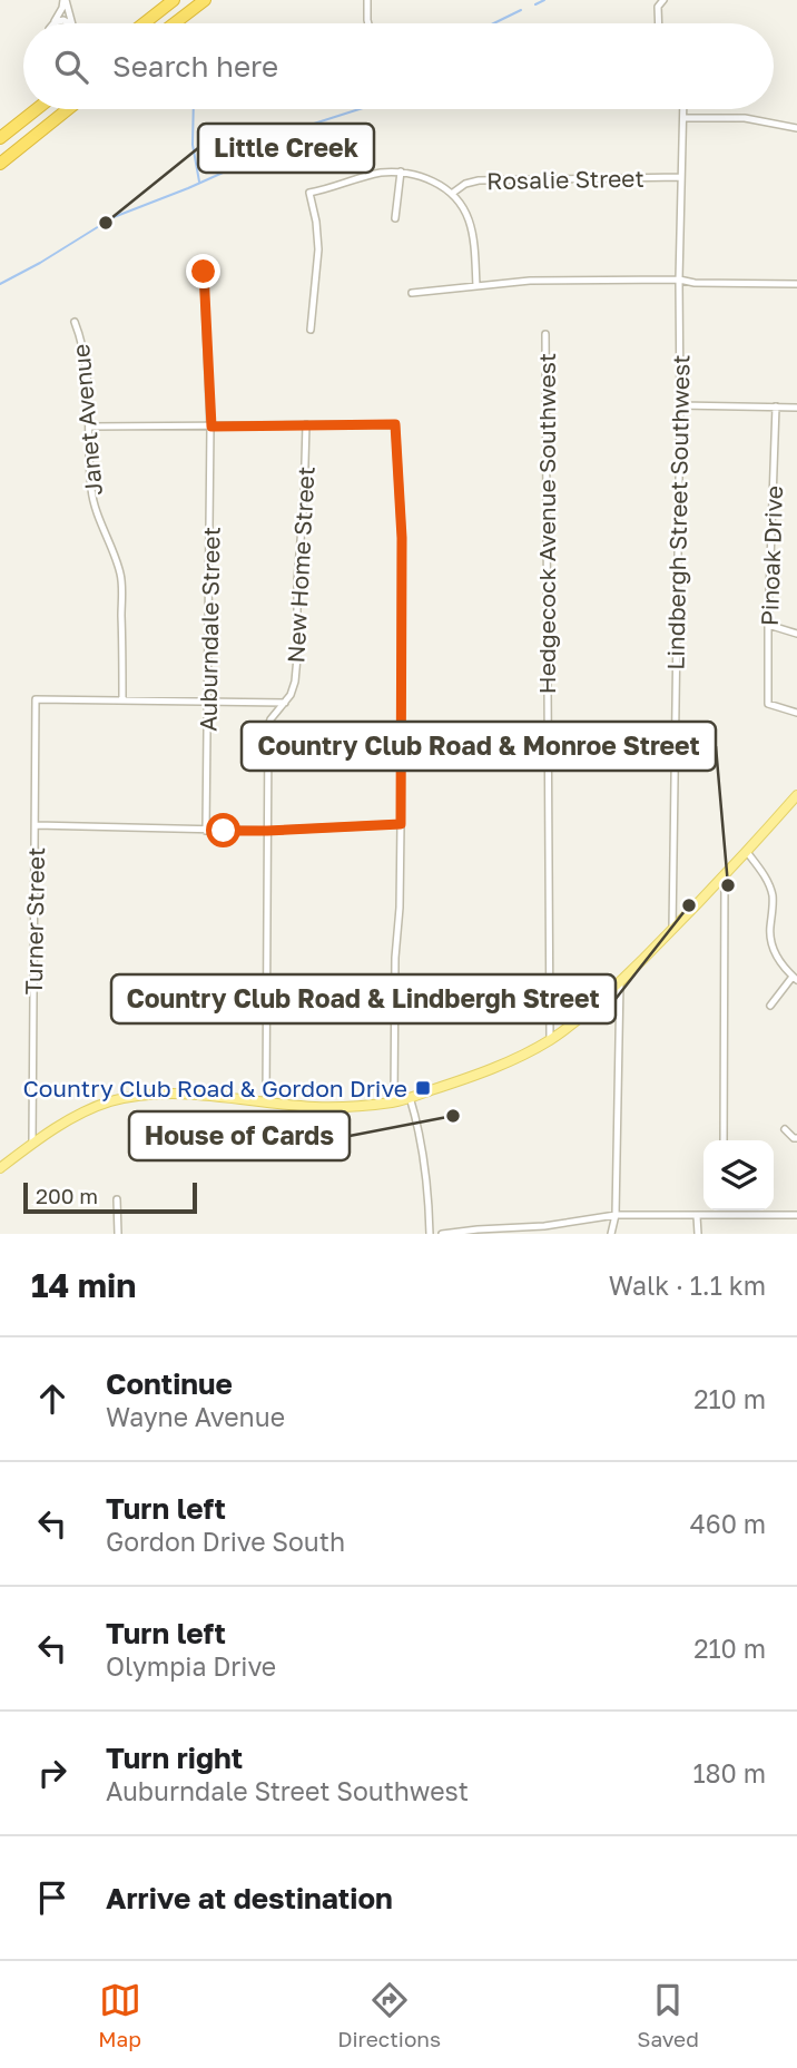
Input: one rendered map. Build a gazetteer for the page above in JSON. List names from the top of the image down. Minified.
{"streets":{"street":["Rosalie Street","Janet Avenue","Lindbergh Street Southwest","Hedgecock Avenue Southwest","Pinoak Drive","New Home Street","Auburndale Street","Turner Street"]},"crossings":[["Rosalie Street","Lindbergh Street Southwest"],["Janet Avenue","Turner Street"]],"places":{"other":["Little Creek","Country Club Road & Monroe Street","Country Club Road & Lindbergh Street","House of Cards"],"transit":["Country Club Road & Gordon Drive"]},"scale_bar":"200 m","page":{"search":"Search here","scale":"200 m","heading":["14 min","Walk · 1.1 km"],"list":[["Continue","Wayne Avenue","210 m"],["Turn left","Gordon Drive South","460 m"],["Turn left","Olympia Drive","210 m"],["Turn right","Auburndale Street Southwest","180 m"],"Arrive at destination"],"nav":["Map","Directions","Saved"]}}
